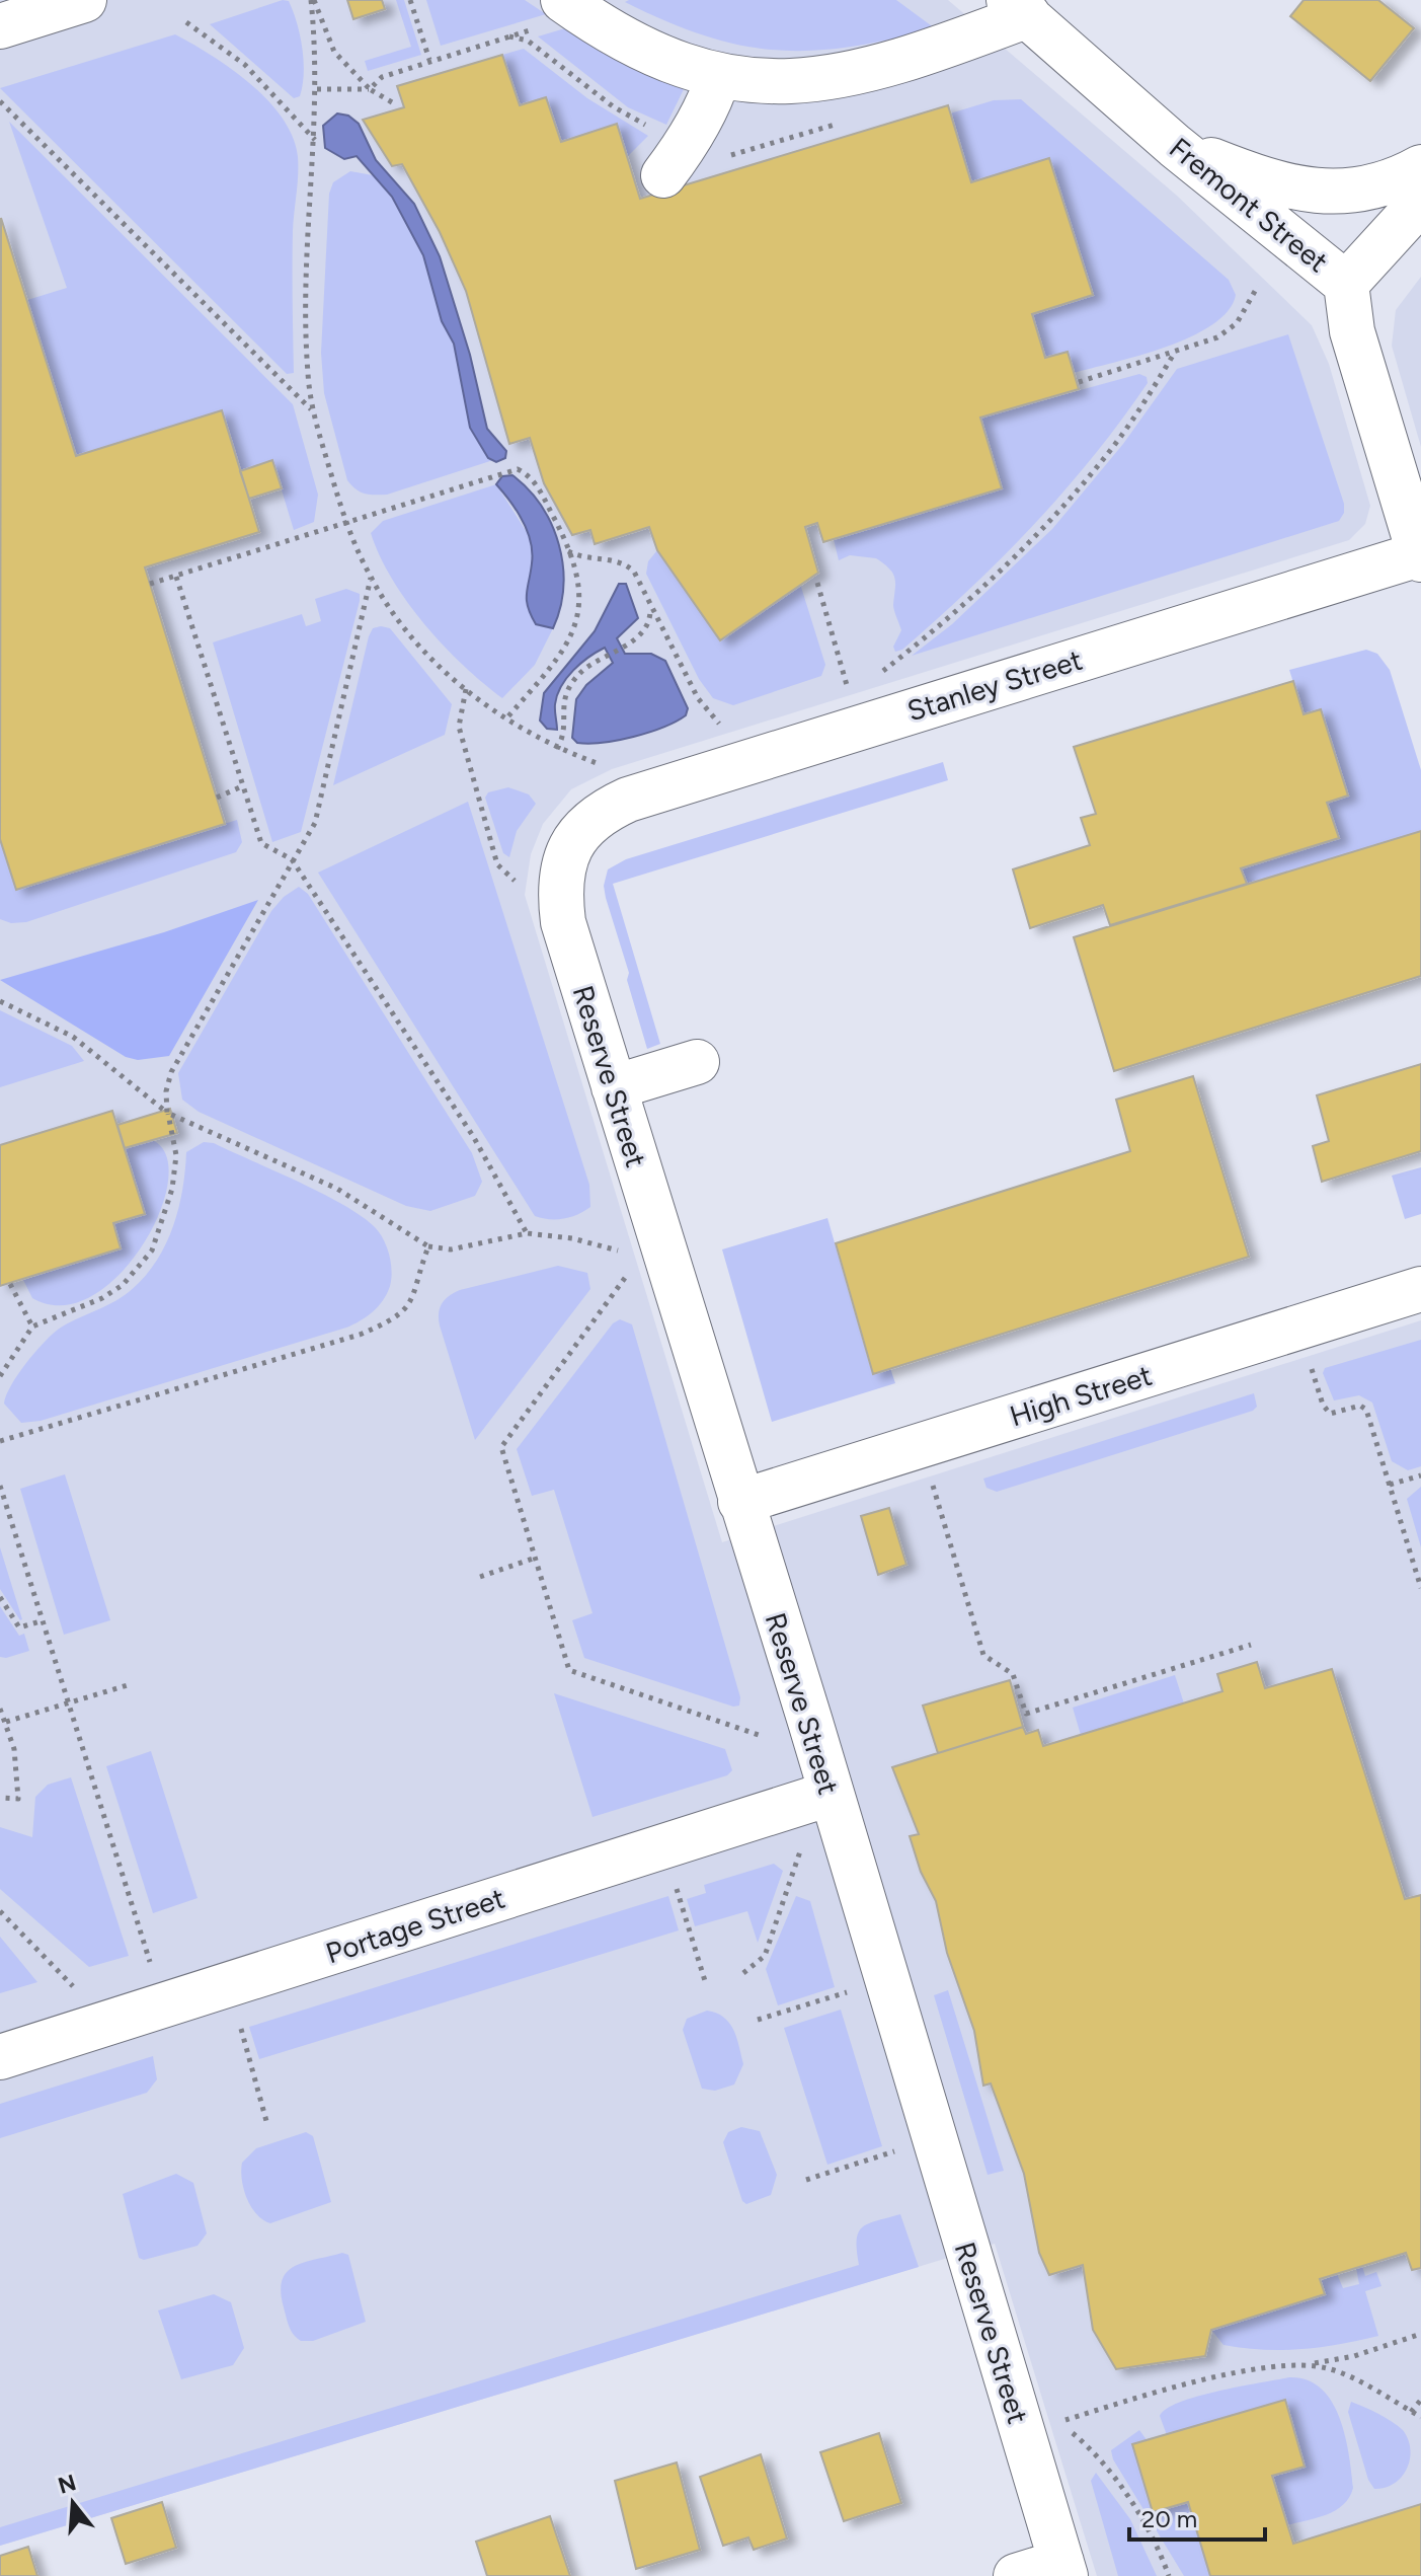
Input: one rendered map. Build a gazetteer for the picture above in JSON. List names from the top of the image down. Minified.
{"streets":{"street":["Fremont Street","Stanley Street","Reserve Street","High Street","Portage Street"]},"crossings":[["Fremont Street","Stanley Street"],["Stanley Street","Reserve Street"],["Reserve Street","High Street"],["Reserve Street","Portage Street"]],"scale_bar":"20 m","north":"top"}
